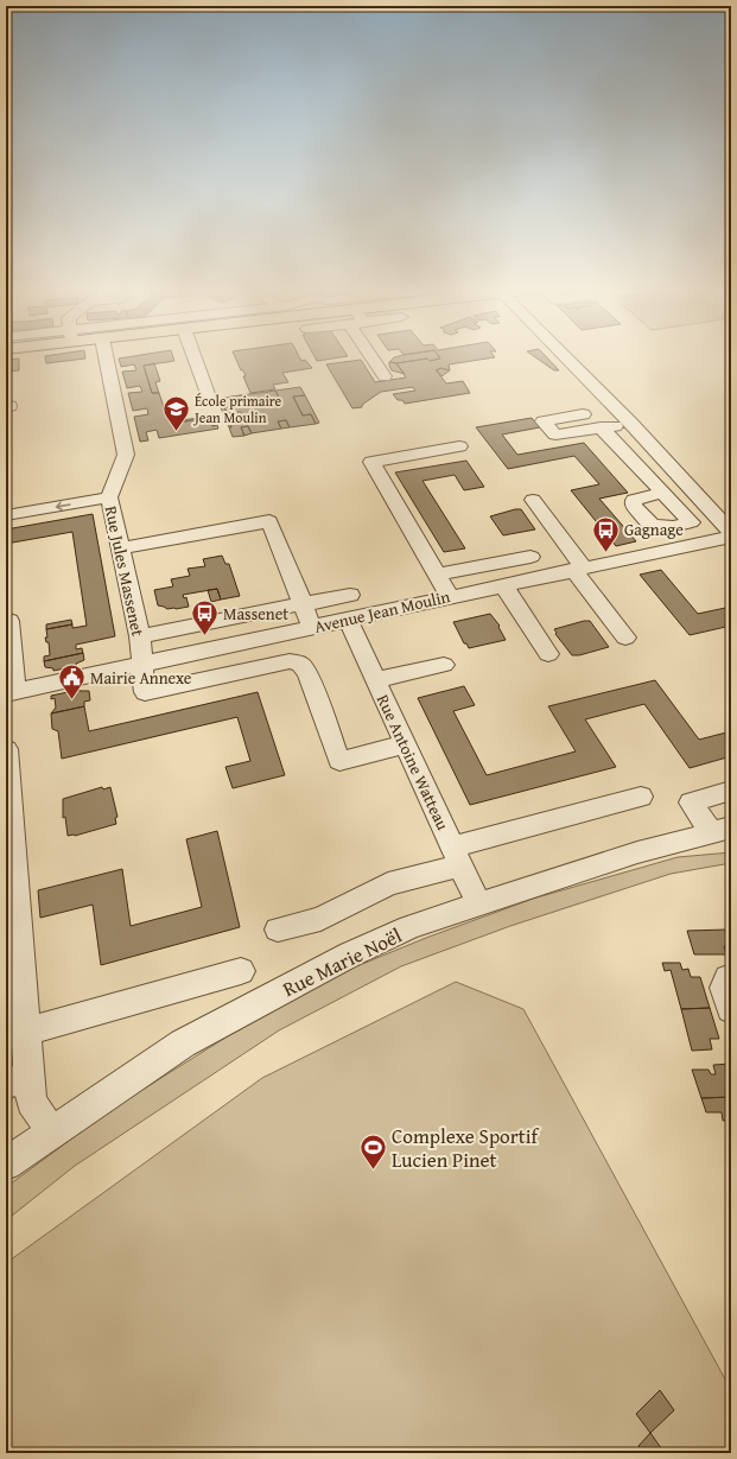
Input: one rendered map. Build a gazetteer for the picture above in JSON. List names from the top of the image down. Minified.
{"streets":{"street":["Rue Jules Massenet","Avenue Jean Moulin","Rue Antoine Watteau","Rue Marie Noël"]},"crossings":[["Rue Jules Massenet","Avenue Jean Moulin"],["Rue Jules Massenet","Rue Antoine Watteau"],["Avenue Jean Moulin","Rue Antoine Watteau"],["Rue Antoine Watteau","Rue Marie Noël"]],"places":{"school or university":["École primaire Jean Moulin"],"bus stop":["Gagnage","Massenet"],"public building":["Mairie Annexe"],"sports":["Complexe Sportif Lucien Pinet"]}}
